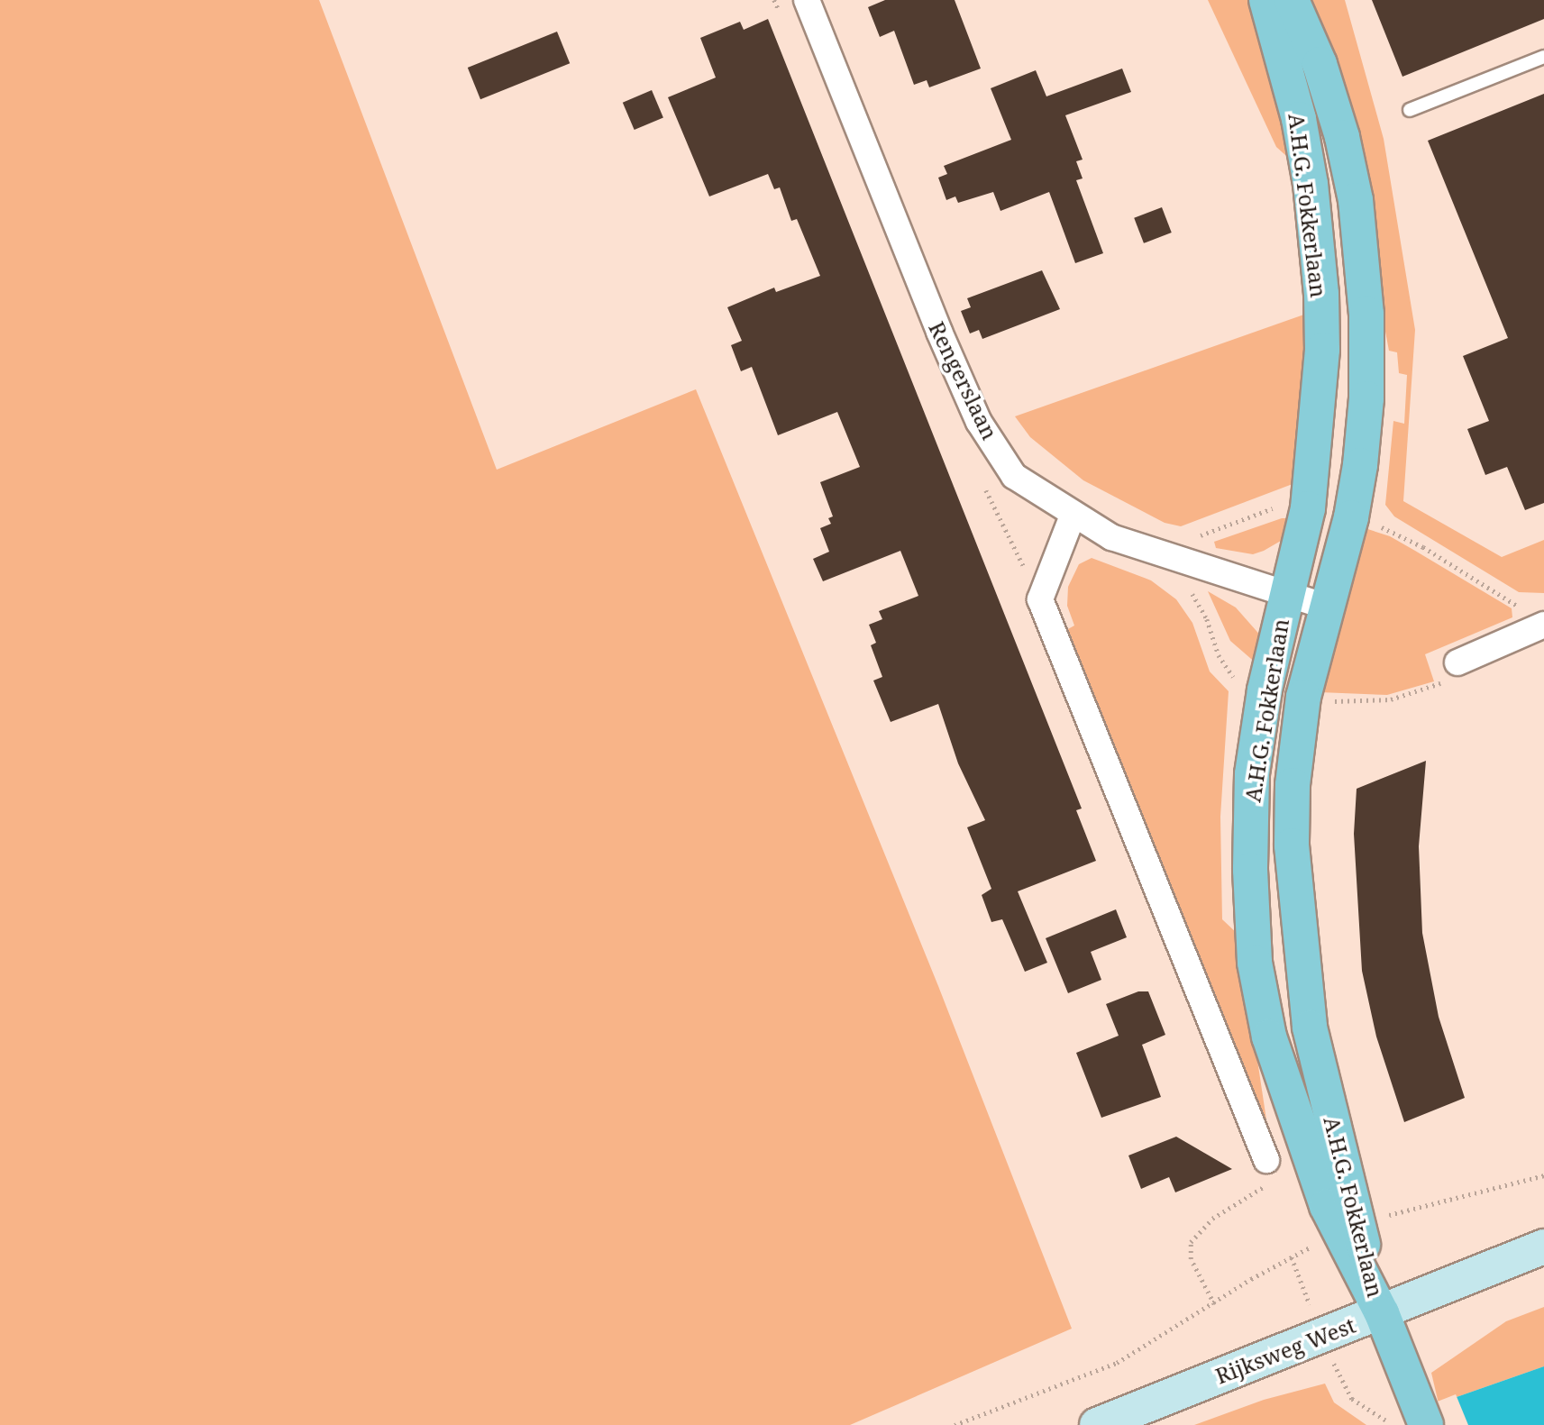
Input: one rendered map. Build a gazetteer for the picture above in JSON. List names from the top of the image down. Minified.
{"streets":{"main road":["A.H.G. Fokkerlaan","Rijksweg West"],"street":["Rengerslaan"]},"crossings":[["A.H.G. Fokkerlaan","Rengerslaan"],["A.H.G. Fokkerlaan","Rijksweg West"]]}
